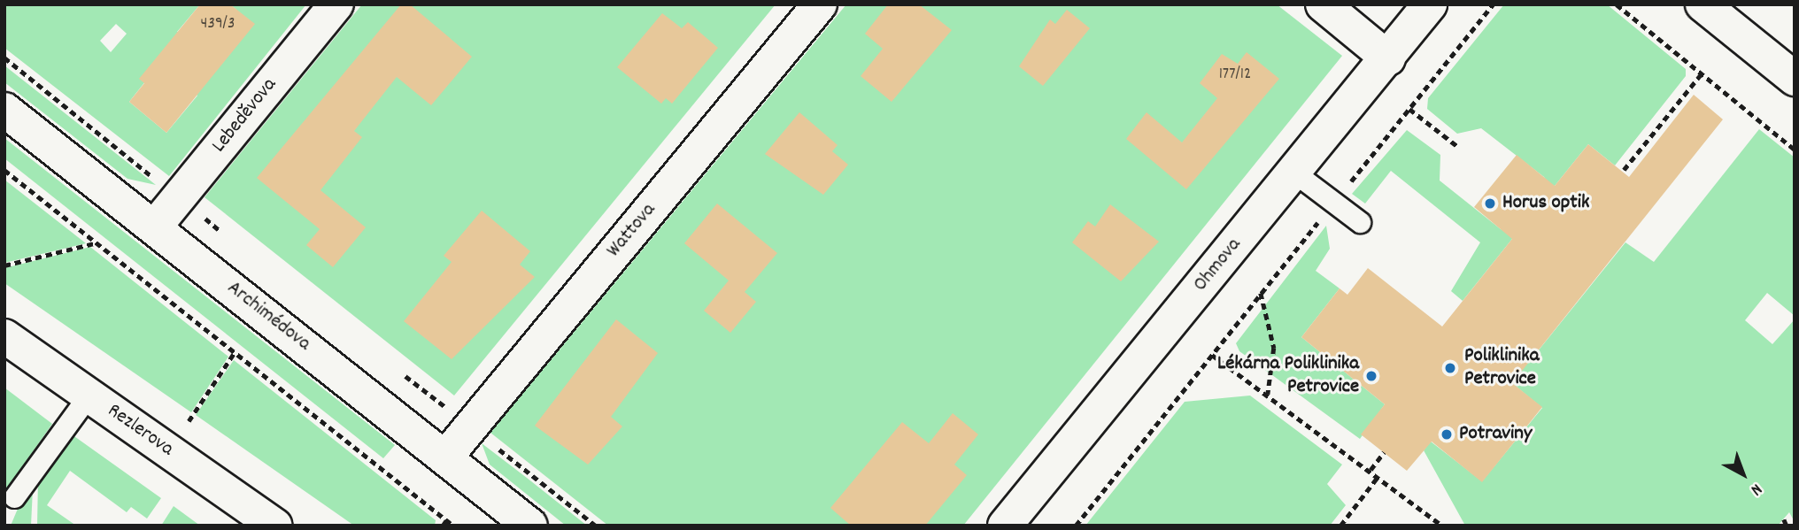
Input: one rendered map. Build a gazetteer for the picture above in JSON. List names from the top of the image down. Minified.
{"streets":{"street":["Lebeděvova","Wattova","Ohmova","Archimédova","Rezlerova"]},"crossings":[["Lebeděvova","Archimédova"],["Wattova","Archimédova"]],"places":["Horus optik","Poliklinika Petrovice","Lékárna Poliklinika Petrovice","Potraviny"],"house_numbers":["439/3","177/12"],"north":"bottom right"}
